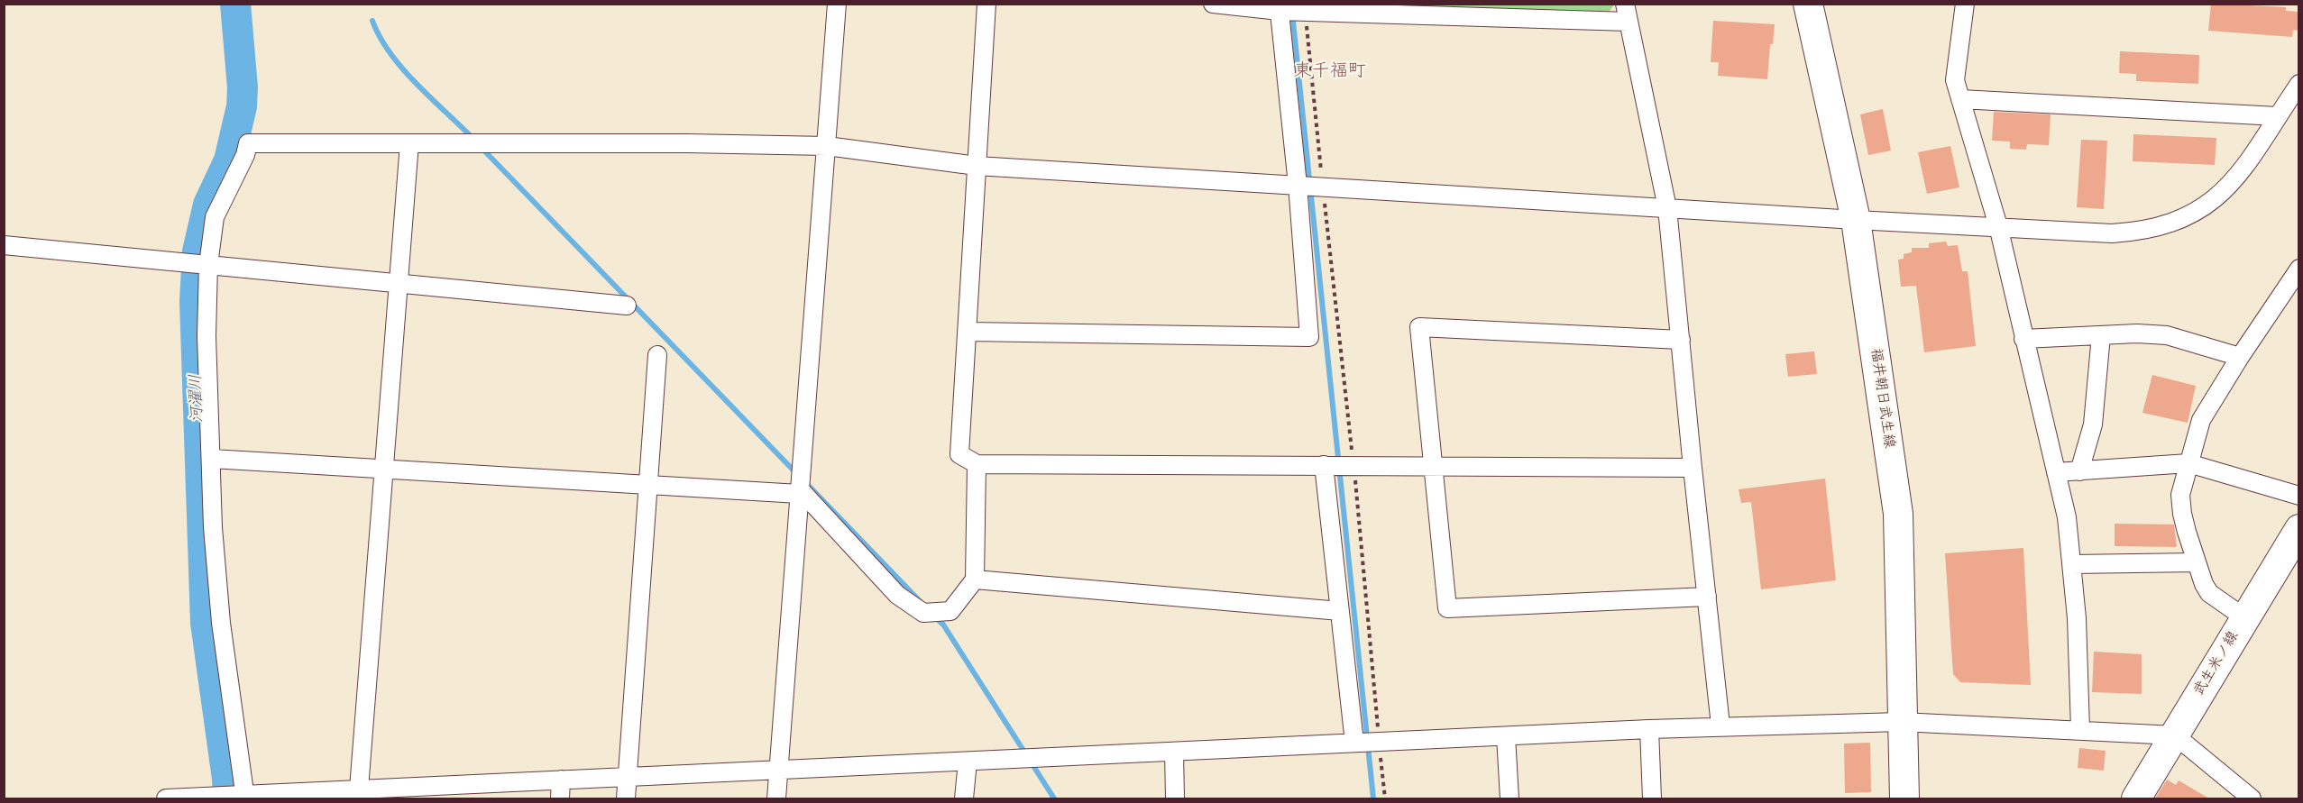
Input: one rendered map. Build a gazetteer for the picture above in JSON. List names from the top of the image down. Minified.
{"streets":{"main road":["福井朝日武生線","武生米ノ線"]},"districts":["東千福町"],"water":["河濯川"]}
